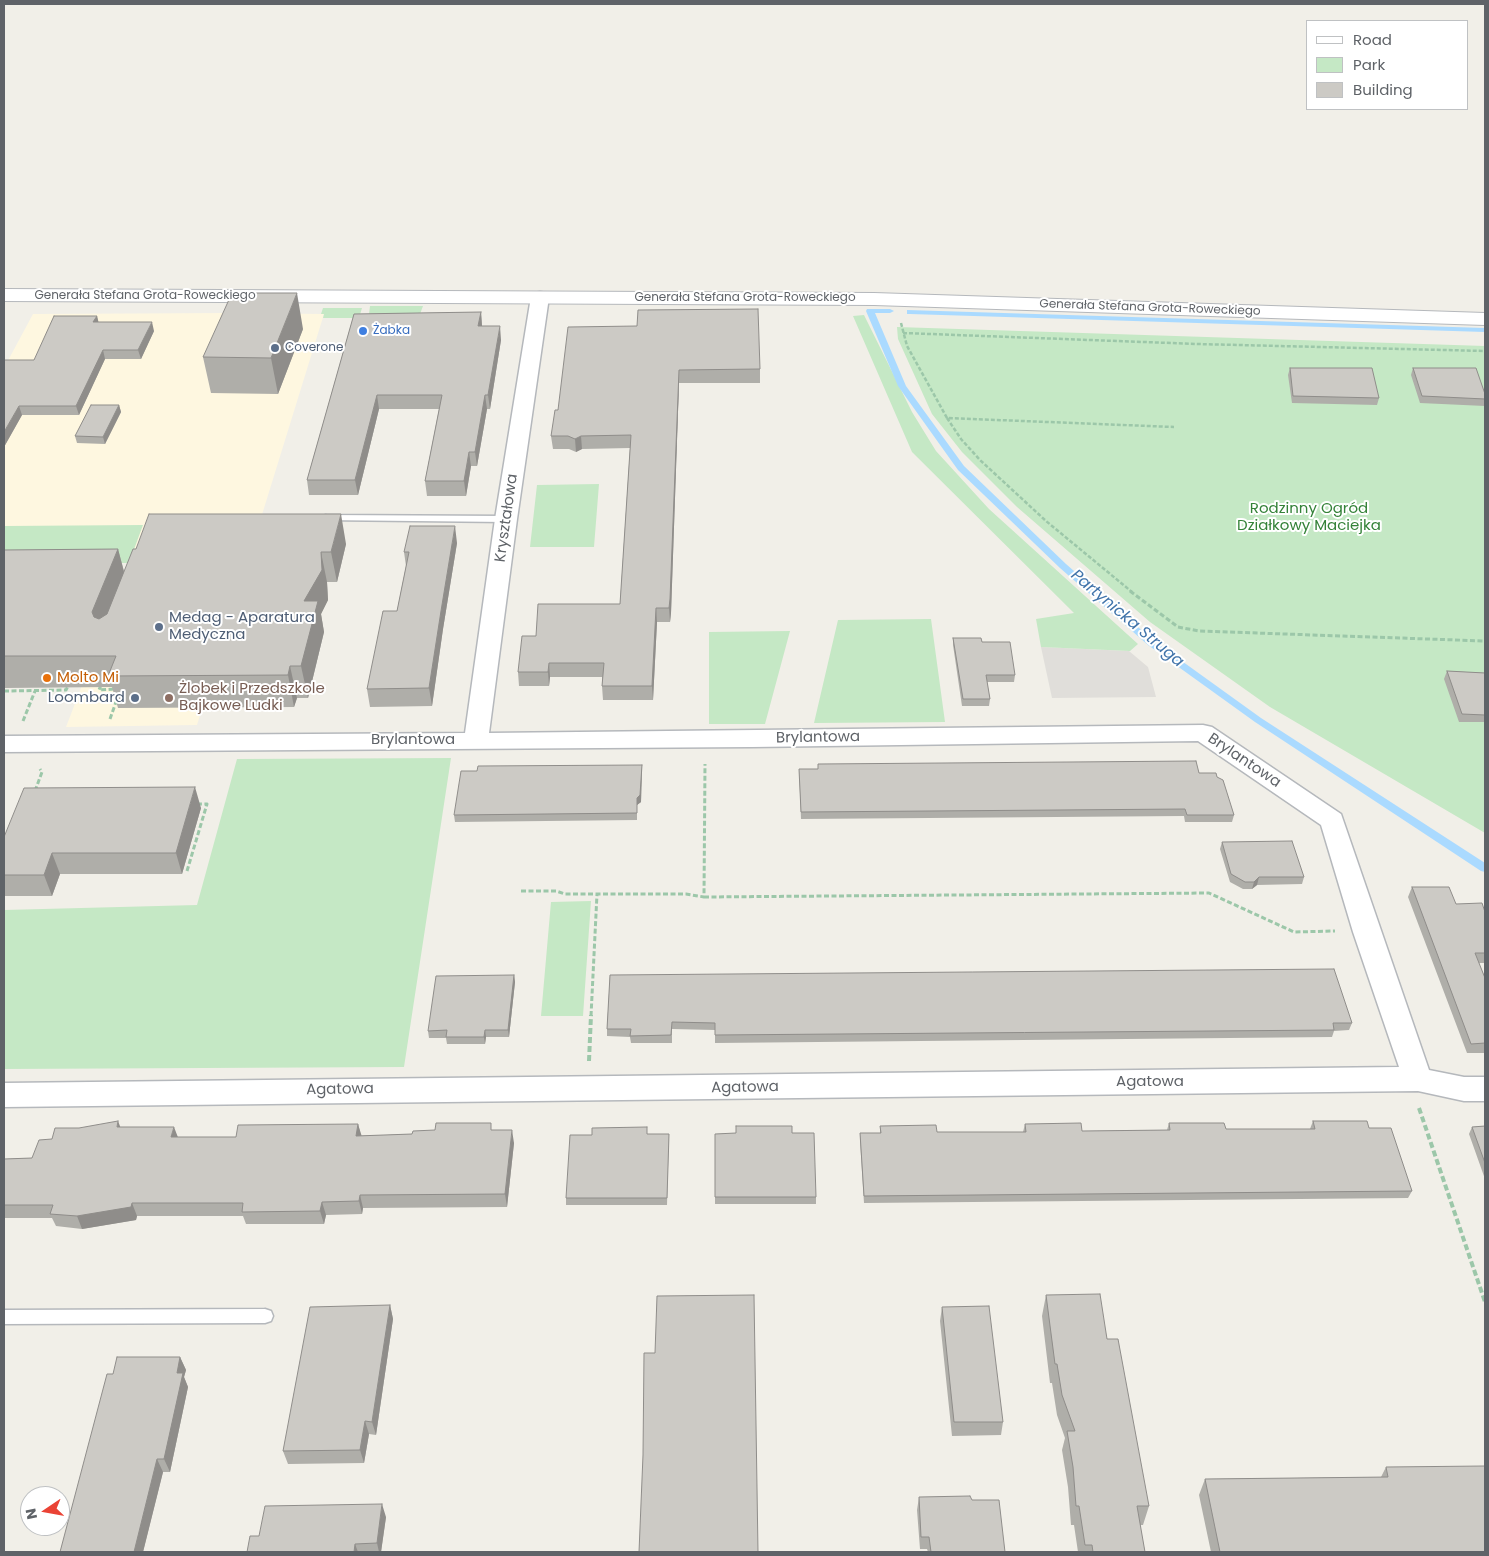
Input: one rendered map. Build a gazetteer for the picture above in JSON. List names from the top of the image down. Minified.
{"streets":{"street":["Generała Stefana Grota-Roweckiego","Kryształowa","Brylantowa","Agatowa"]},"crossings":[["Generała Stefana Grota-Roweckiego","Kryształowa"],["Kryształowa","Brylantowa"],["Brylantowa","Agatowa"]],"water":["Partynicka Struga"],"parks":["Rodzinny Ogród Działkowy Maciejka"],"places":["Żabka","Coverone","Medag - Aparatura Medyczna","Molto Mi","Loombard","Żlobek i Przedszkole Bajkowe Ludki"],"legend":["Road","Park","Building"],"north":"left"}
